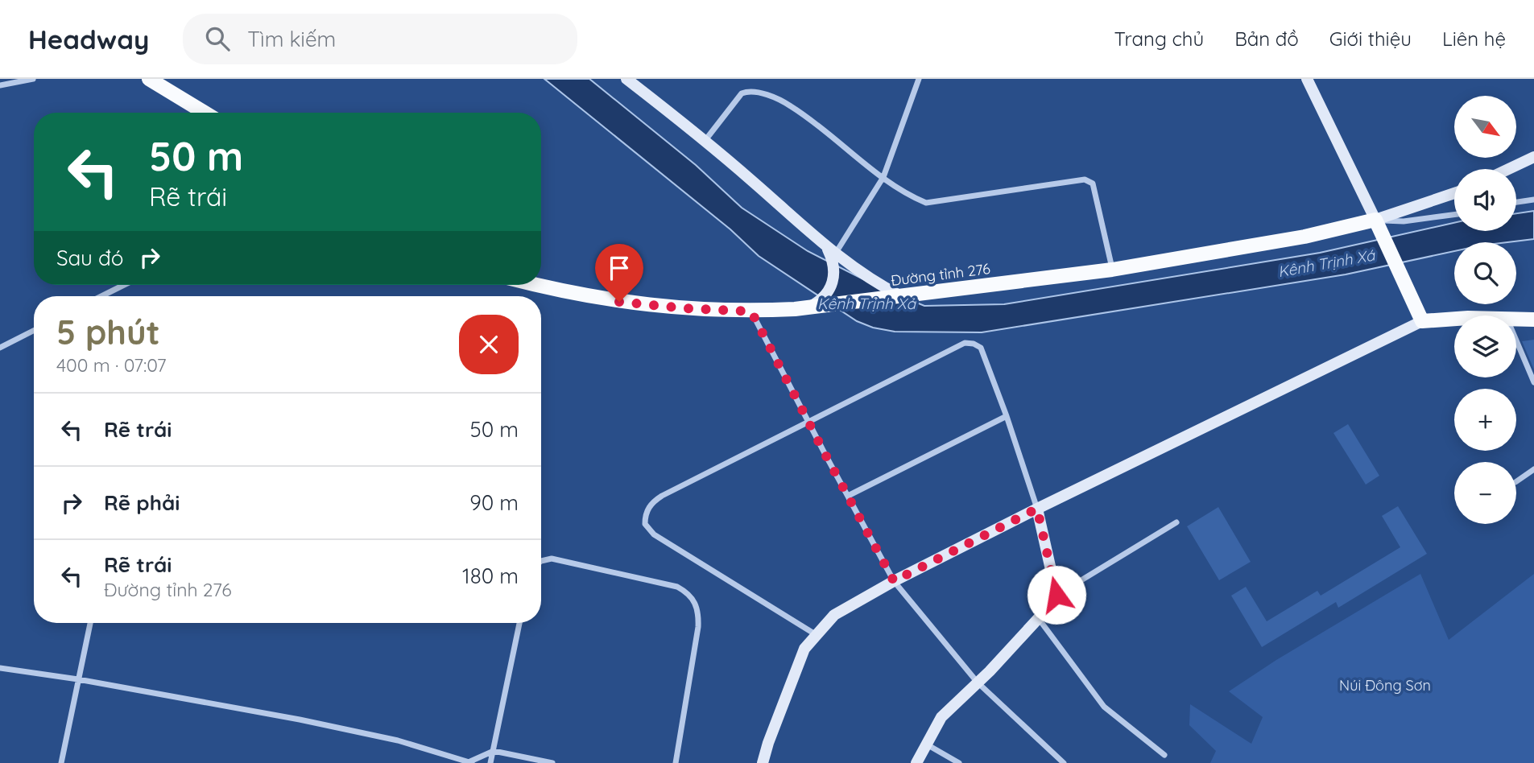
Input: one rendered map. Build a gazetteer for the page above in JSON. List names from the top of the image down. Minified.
{"streets":{"main road":["Đường tỉnh 276"]},"water":["Kênh Trịnh Xá"],"parks":["Núi Đông Sơn"],"north":"bottom right","page":{"header":"Headway","search":"Tìm kiếm","nav":["Trang chủ","Bản đồ","Giới thiệu","Liên hệ"],"map_buttons":["+","−"],"turn":["50 m","Rẽ trái"],"then":"Sau đó","heading":["5 phút","400 m · 07:07"],"list":[{"name":"Rẽ trái","value":"50 m"},{"name":"Rẽ phải","value":"90 m"},{"name":"Rẽ trái","note":"Đường tỉnh 276","value":"180 m"}]}}
